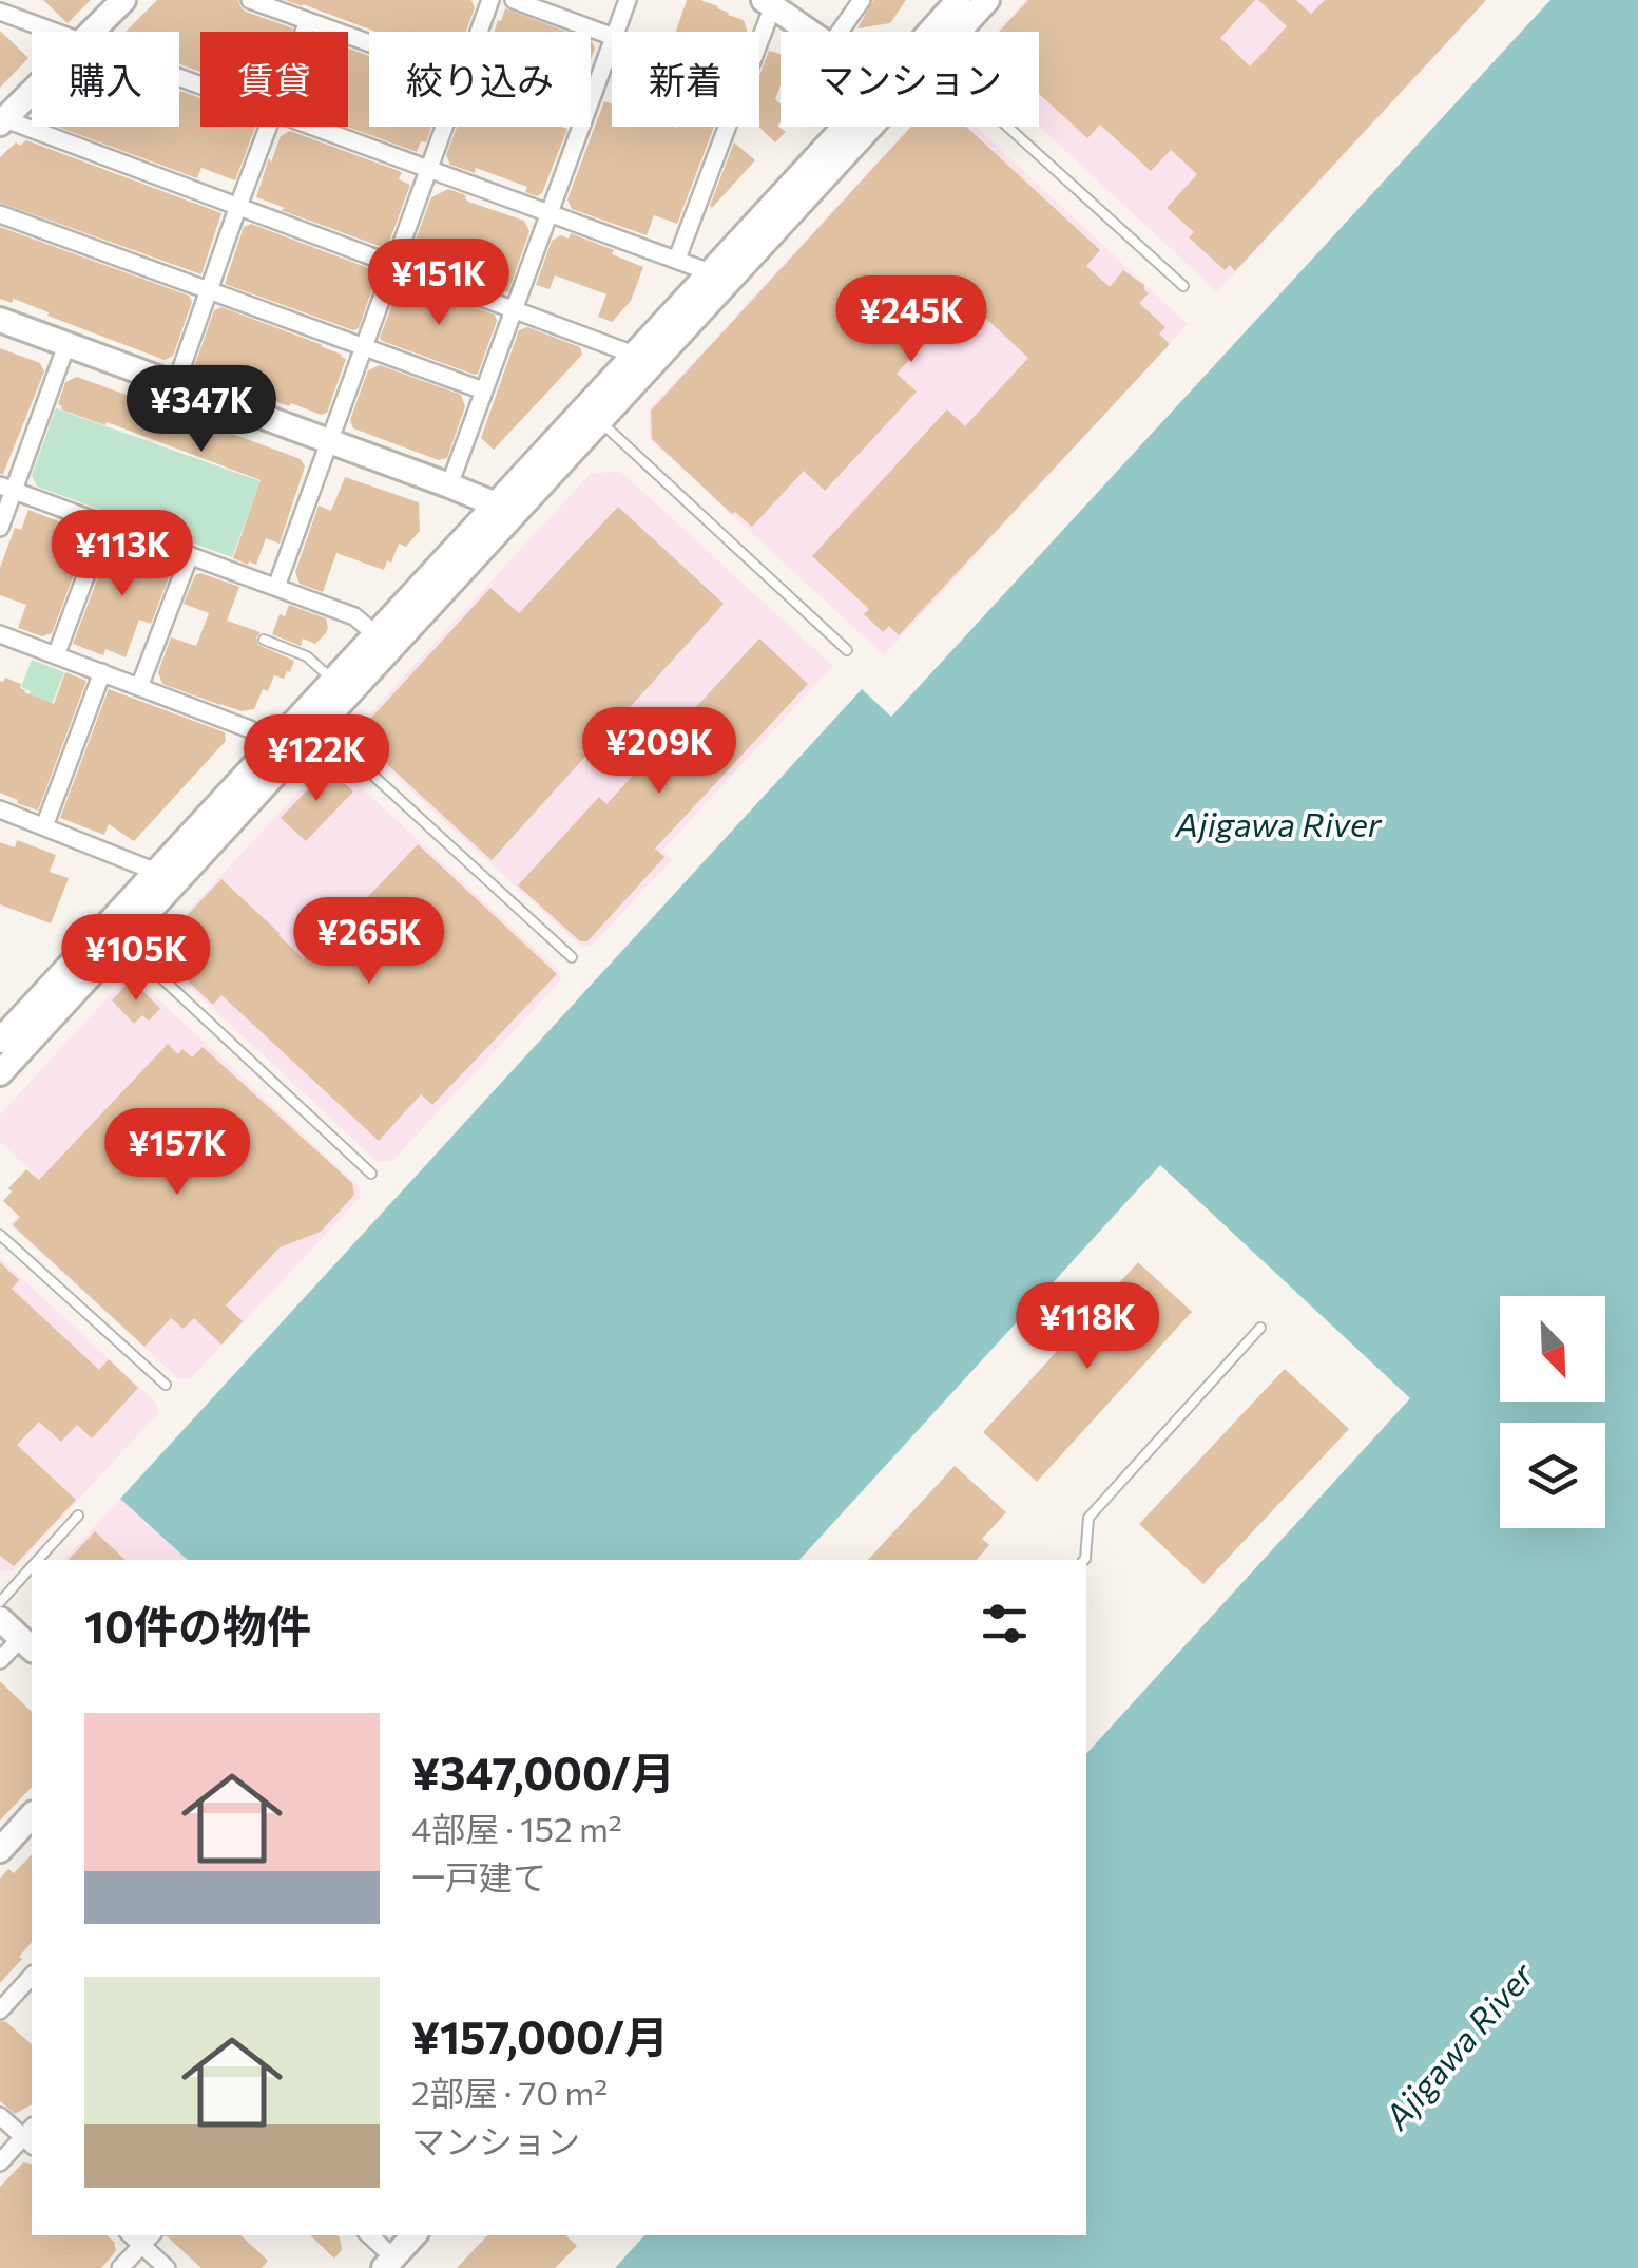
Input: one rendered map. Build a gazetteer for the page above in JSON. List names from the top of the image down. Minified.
{"water":["Ajigawa River"],"north":"bottom right","page":{"chip":["購入","賃貸","絞り込み","新着","マンション"],"price":["¥151K","¥245K","¥347K","¥113K","¥209K","¥122K","¥265K","¥105K","¥157K","¥118K"],"heading":"10件の物件","list":[{"name":"¥347,000/月","note":"4部屋 · 152 m² · 一戸建て"},{"name":"¥157,000/月","note":"2部屋 · 70 m² · マンション"}]}}
